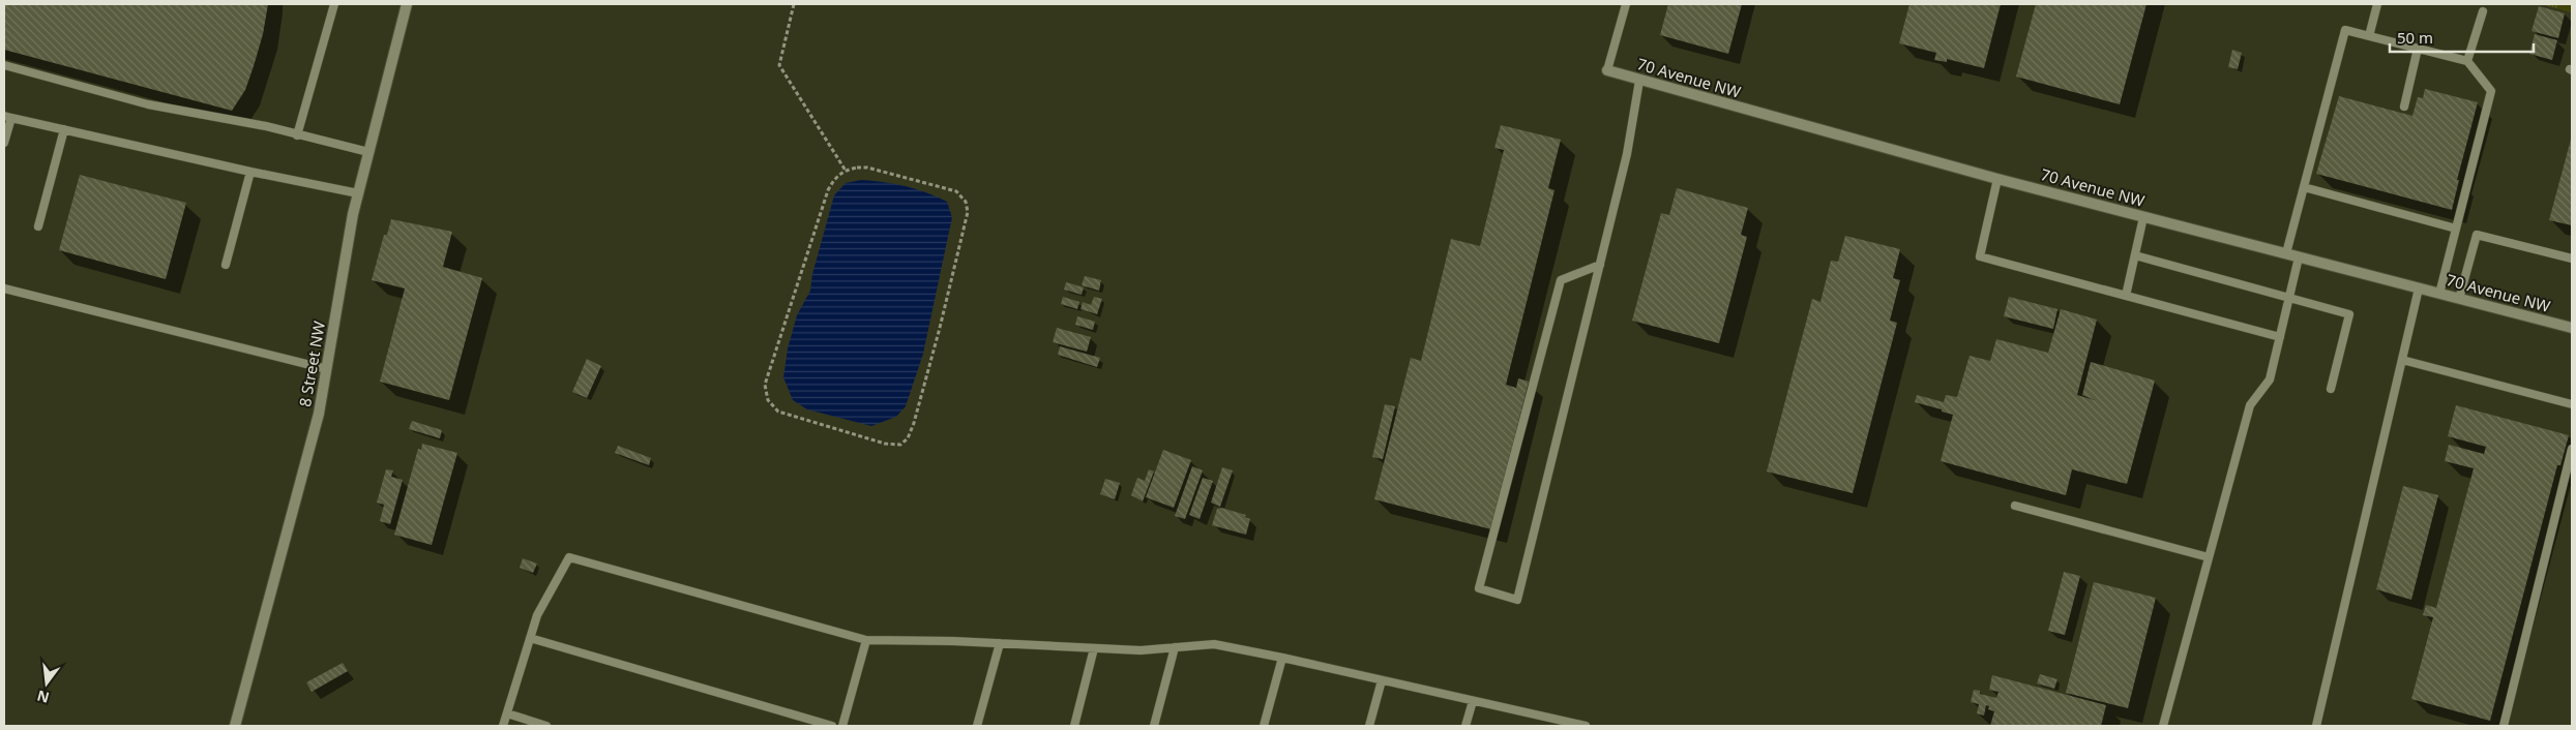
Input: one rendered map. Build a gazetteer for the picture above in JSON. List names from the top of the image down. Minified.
{"streets":{"street":["70 Avenue NW","8 Street NW"]},"scale_bar":"50 m","north":"bottom"}
